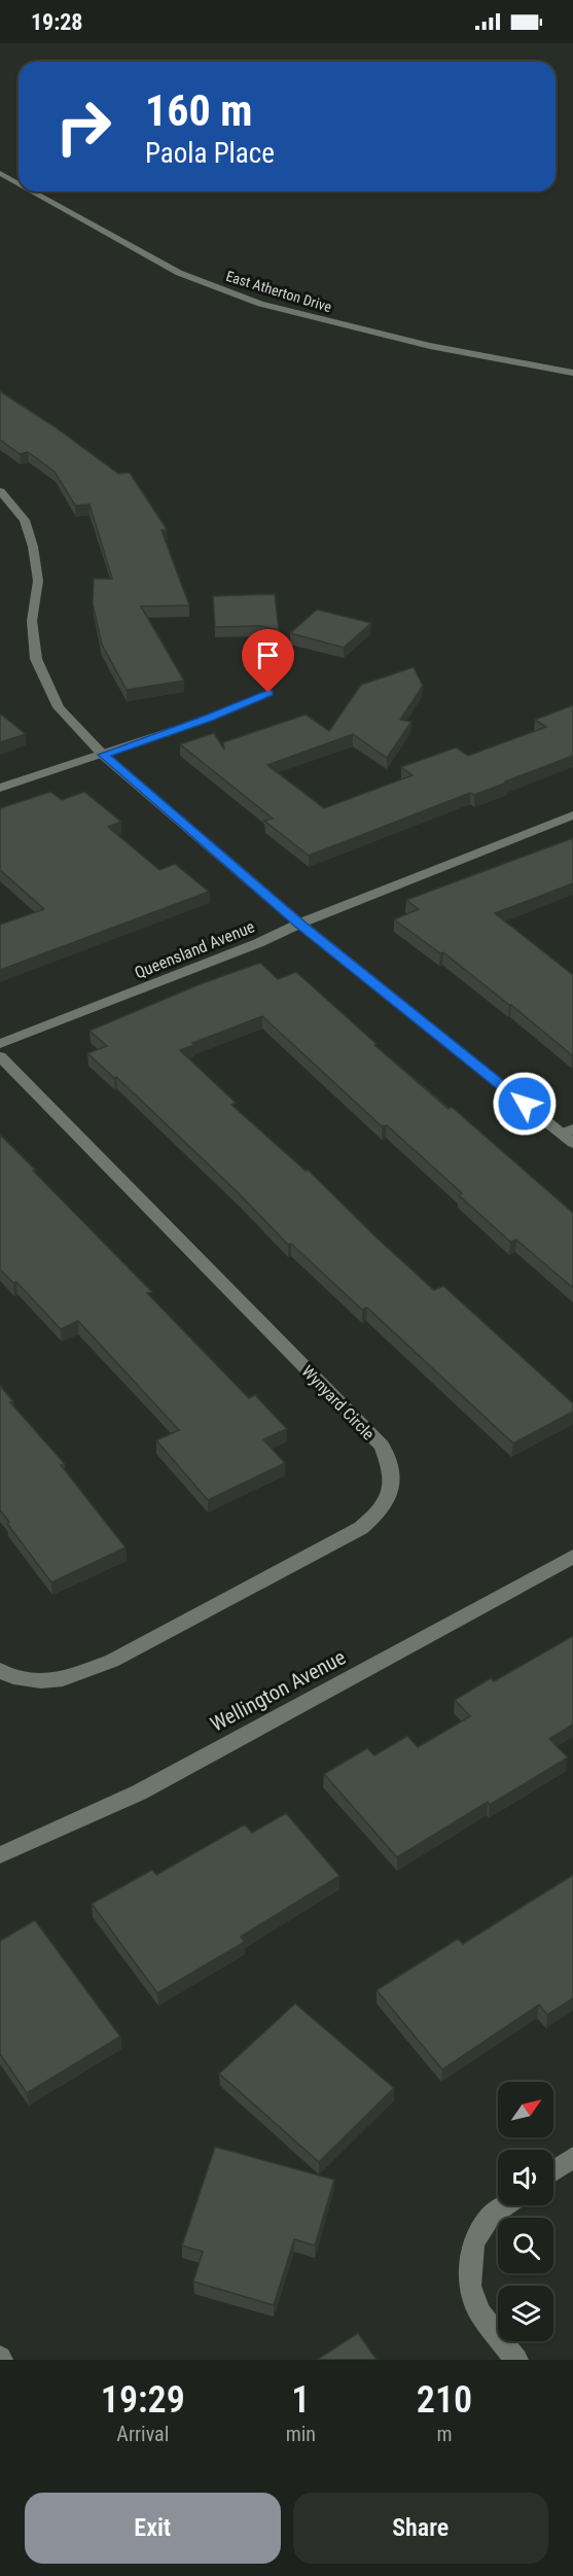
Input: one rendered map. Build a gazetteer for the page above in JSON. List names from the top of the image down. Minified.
{"streets":{"street":["East Atherton Drive","Queensland Avenue","Wynyard Circle","Wellington Avenue"]},"north":"top right","page":{"status":"19:28","turn":["160 m","Paola Place"],"eta":["19:29","Arrival","1","min","210","m"],"buttons":["Exit","Share"]}}
